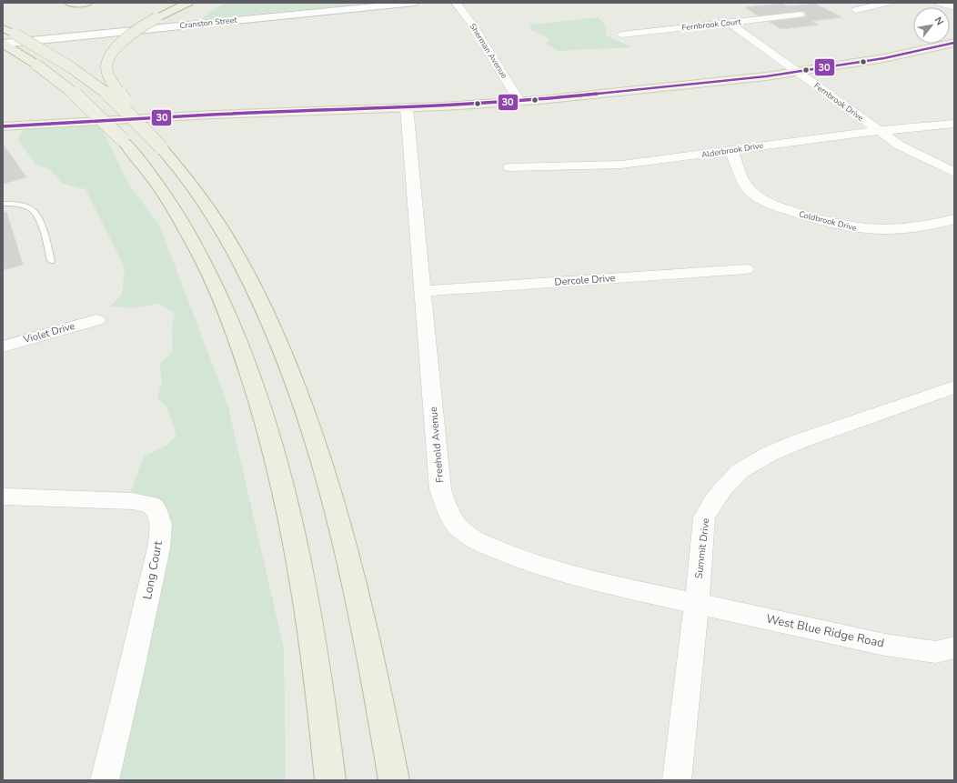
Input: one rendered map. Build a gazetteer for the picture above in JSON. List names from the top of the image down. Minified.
{"streets":{"street":["Cranston Street","Fernbrook Court","Sherman Avenue","Fernbrook Drive","Alderbrook Drive","Coldbrook Drive","Dercole Drive","Violet Drive","Freehold Avenue","Summit Drive","Long Court","West Blue Ridge Road"]},"crossings":[["Fernbrook Court","Fernbrook Drive"],["Fernbrook Drive","Alderbrook Drive"],["Alderbrook Drive","Coldbrook Drive"],["Dercole Drive","Freehold Avenue"],["Freehold Avenue","Summit Drive"],["Freehold Avenue","West Blue Ridge Road"],["Summit Drive","West Blue Ridge Road"]],"lines":["transit line 30"],"north":"top right"}
